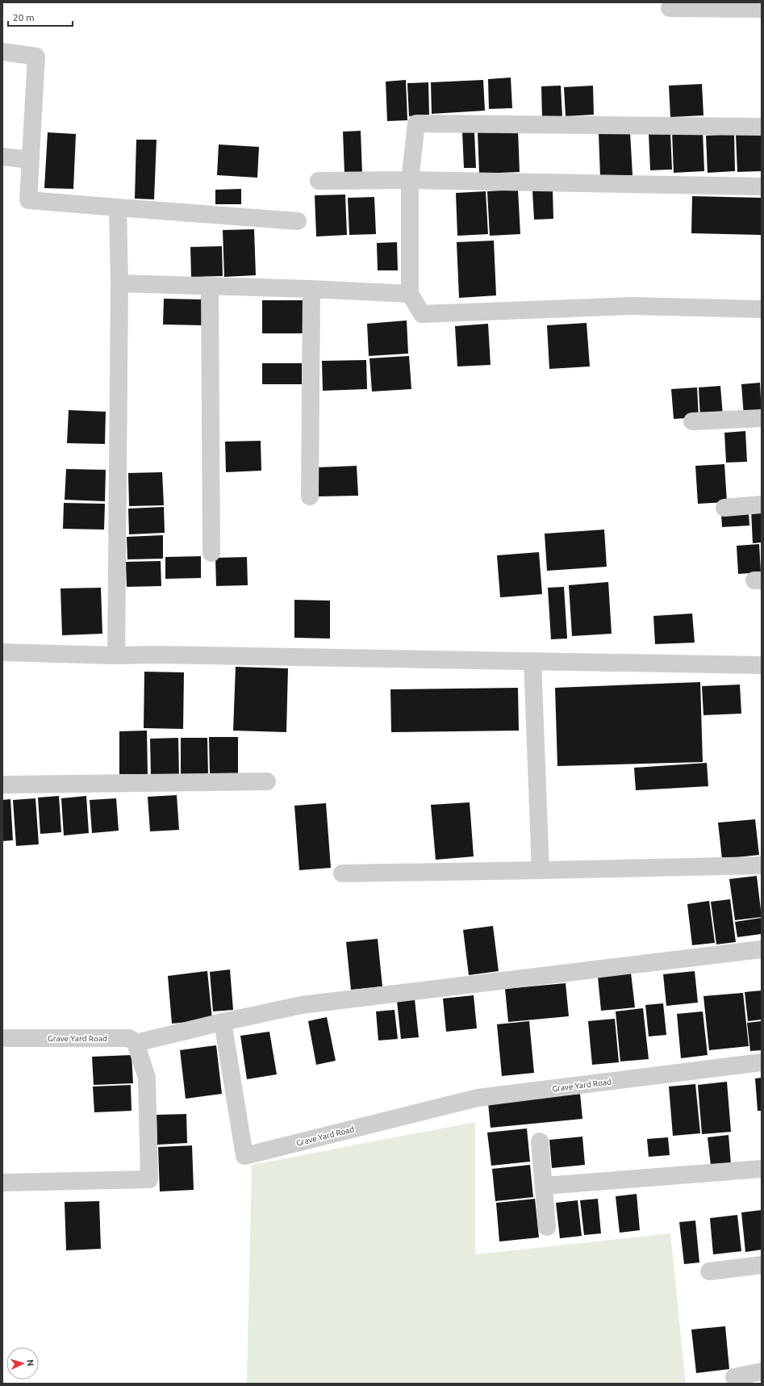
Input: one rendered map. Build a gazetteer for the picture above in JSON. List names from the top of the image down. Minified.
{"streets":{"street":["Grave Yard Road"]},"scale_bar":"20 m","north":"right"}
